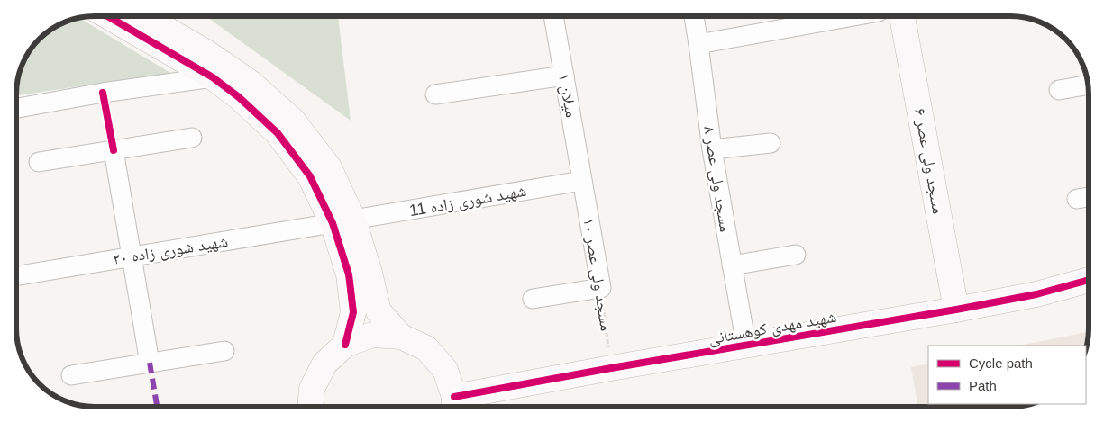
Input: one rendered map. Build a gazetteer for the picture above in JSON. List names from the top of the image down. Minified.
{"streets":{"street":["میلان ۱","مسجد ولی عصر ۶","مسجد ولی عصر ۸","شهید شوری زاده 11","شهید شوری زاده ۲۰","مسجد ولی عصر ۱۰","شهید مهدی کوهستانی"]},"crossings":[["میلان ۱","شهید شوری زاده 11"],["میلان ۱","مسجد ولی عصر ۱۰"],["مسجد ولی عصر ۶","شهید مهدی کوهستانی"],["مسجد ولی عصر ۸","شهید مهدی کوهستانی"],["شهید شوری زاده 11","شهید شوری زاده ۲۰"],["شهید شوری زاده 11","مسجد ولی عصر ۱۰"],["مسجد ولی عصر ۱۰","شهید مهدی کوهستانی"]],"legend":["Cycle path","Path"]}
